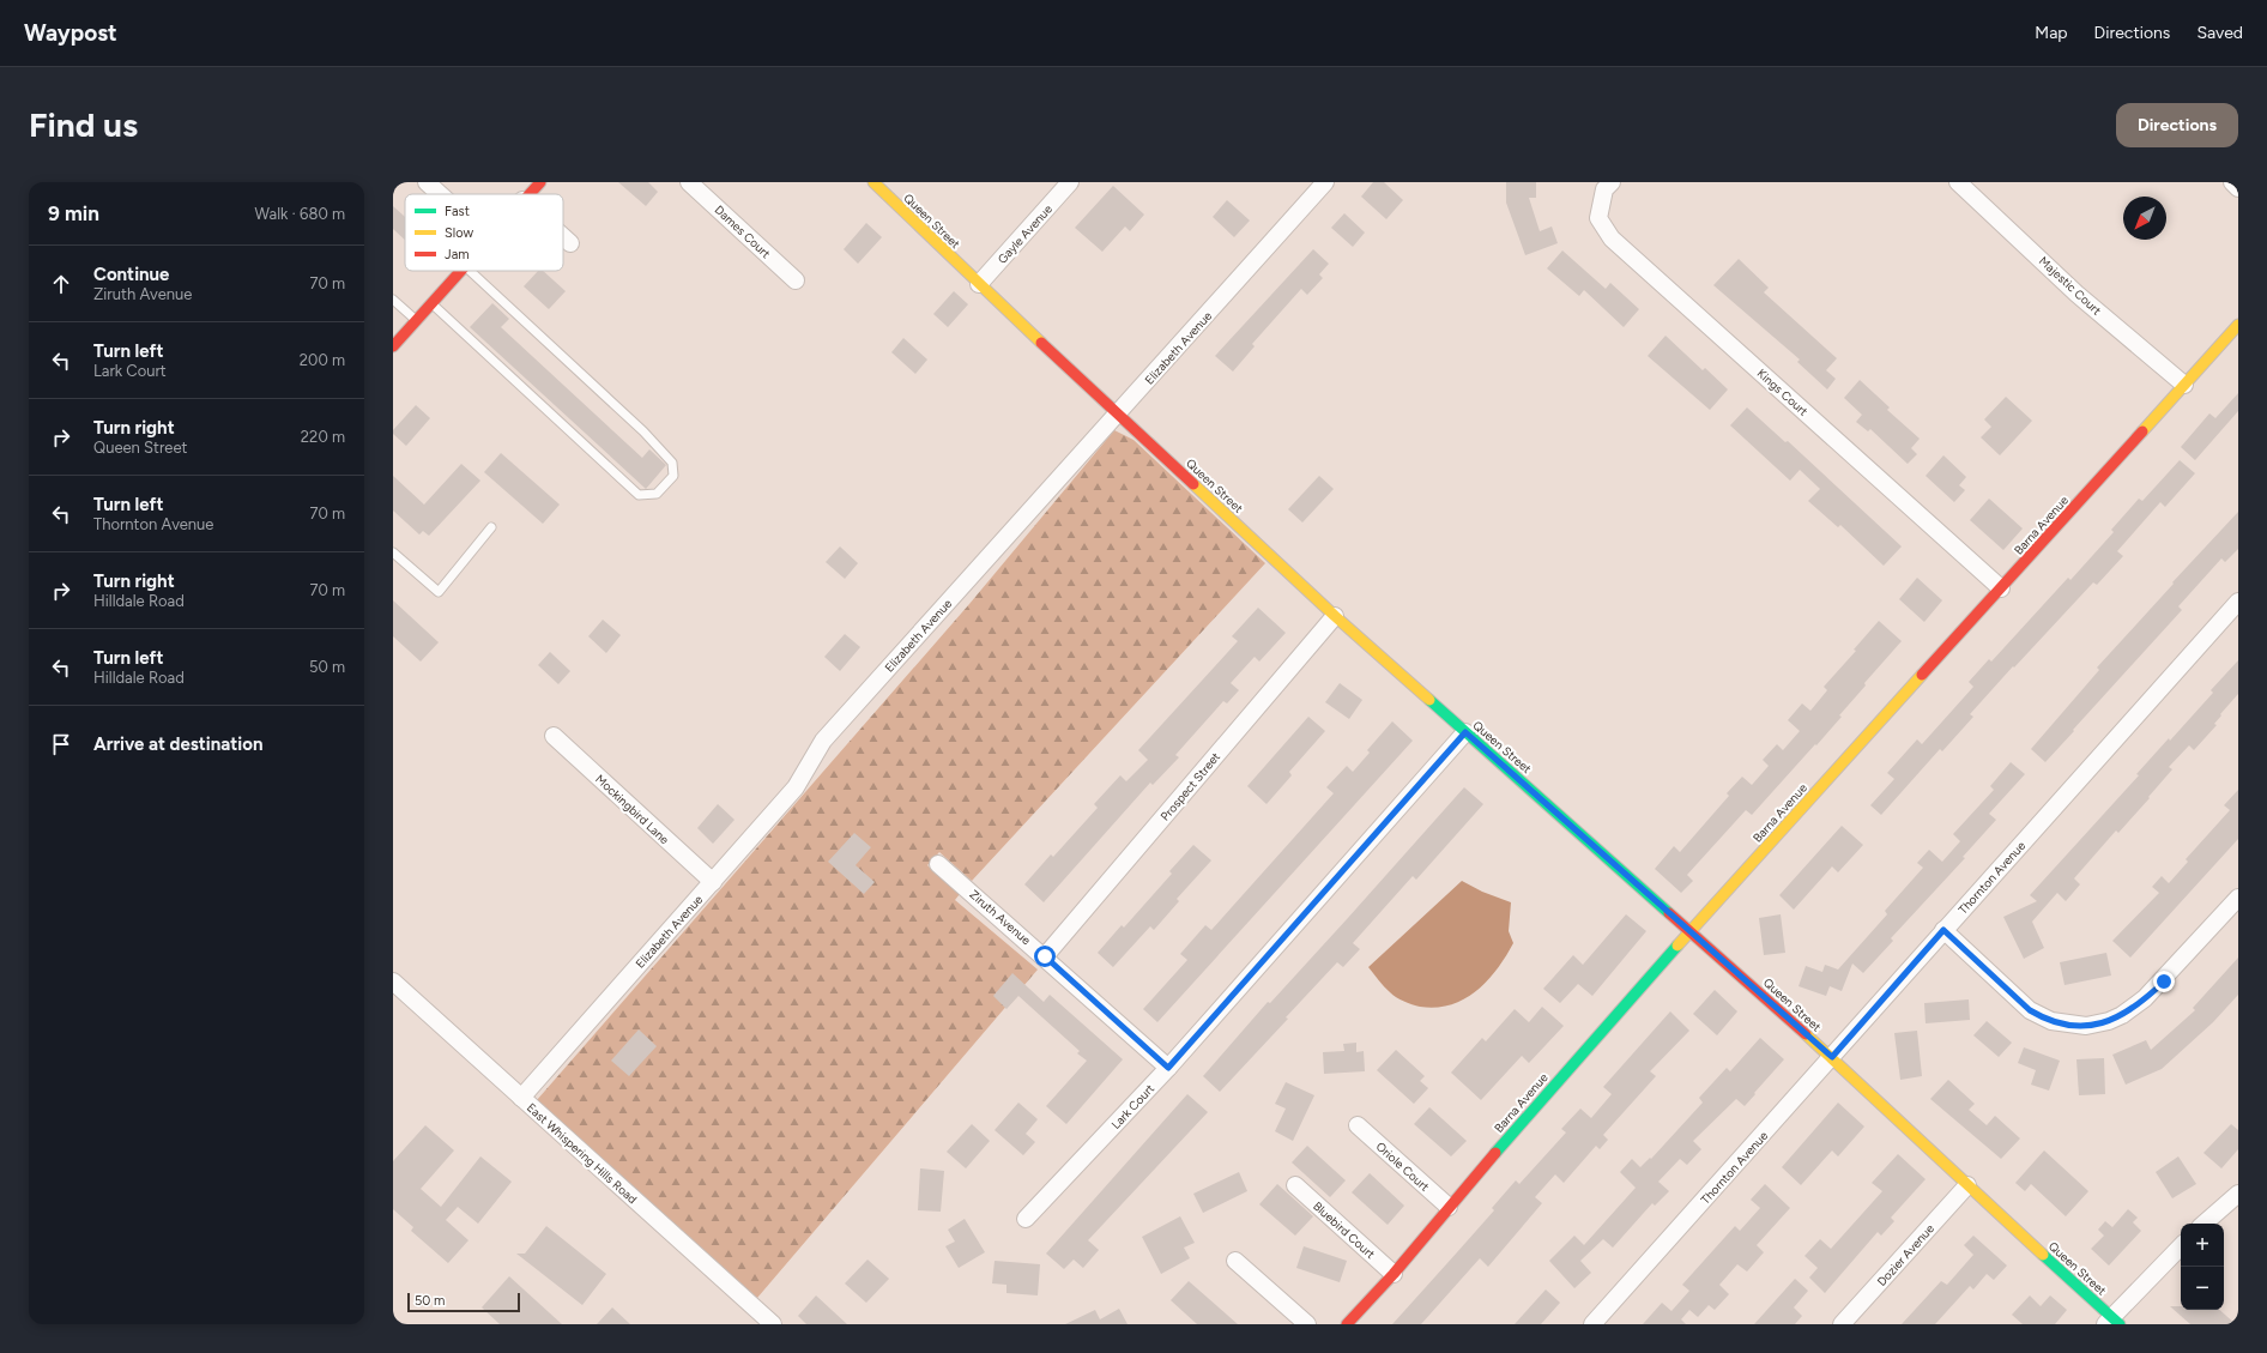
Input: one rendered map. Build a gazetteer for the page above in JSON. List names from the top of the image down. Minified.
{"streets":{"street":["Queen Street","Dames Court","Gayle Avenue","Majestic Court","Elizabeth Avenue","Kings Court","Barna Avenue","Prospect Street","Mockingbird Lane","Thornton Avenue","Ziruth Avenue","Lark Court","East Whispering Hills Road","Oriole Court","Bluebird Court","Dozier Avenue"]},"crossings":[["Queen Street","Gayle Avenue"],["Queen Street","Elizabeth Avenue"],["Queen Street","Barna Avenue"],["Queen Street","Prospect Street"],["Queen Street","Thornton Avenue"],["Queen Street","Lark Court"],["Queen Street","Dozier Avenue"],["Majestic Court","Barna Avenue"],["Elizabeth Avenue","Mockingbird Lane"],["Elizabeth Avenue","East Whispering Hills Road"],["Kings Court","Barna Avenue"],["Barna Avenue","Oriole Court"],["Barna Avenue","Bluebird Court"],["Prospect Street","Ziruth Avenue"],["Ziruth Avenue","Lark Court"]],"legend":["Fast","Slow","Jam"],"scale_bar":"50 m","north":"bottom left","page":{"header":"Waypost","nav":["Map","Directions","Saved"],"buttons":"Directions","title":"Find us","heading":["9 min","Walk · 680 m"],"list":[["Continue","Ziruth Avenue","70 m"],["Turn left","Lark Court","200 m"],["Turn right","Queen Street","220 m"],["Turn left","Thornton Avenue","70 m"],["Turn right","Hilldale Road","70 m"],["Turn left","Hilldale Road","50 m"],"Arrive at destination"],"map_buttons":["+","−"],"scale":"50 m"}}
